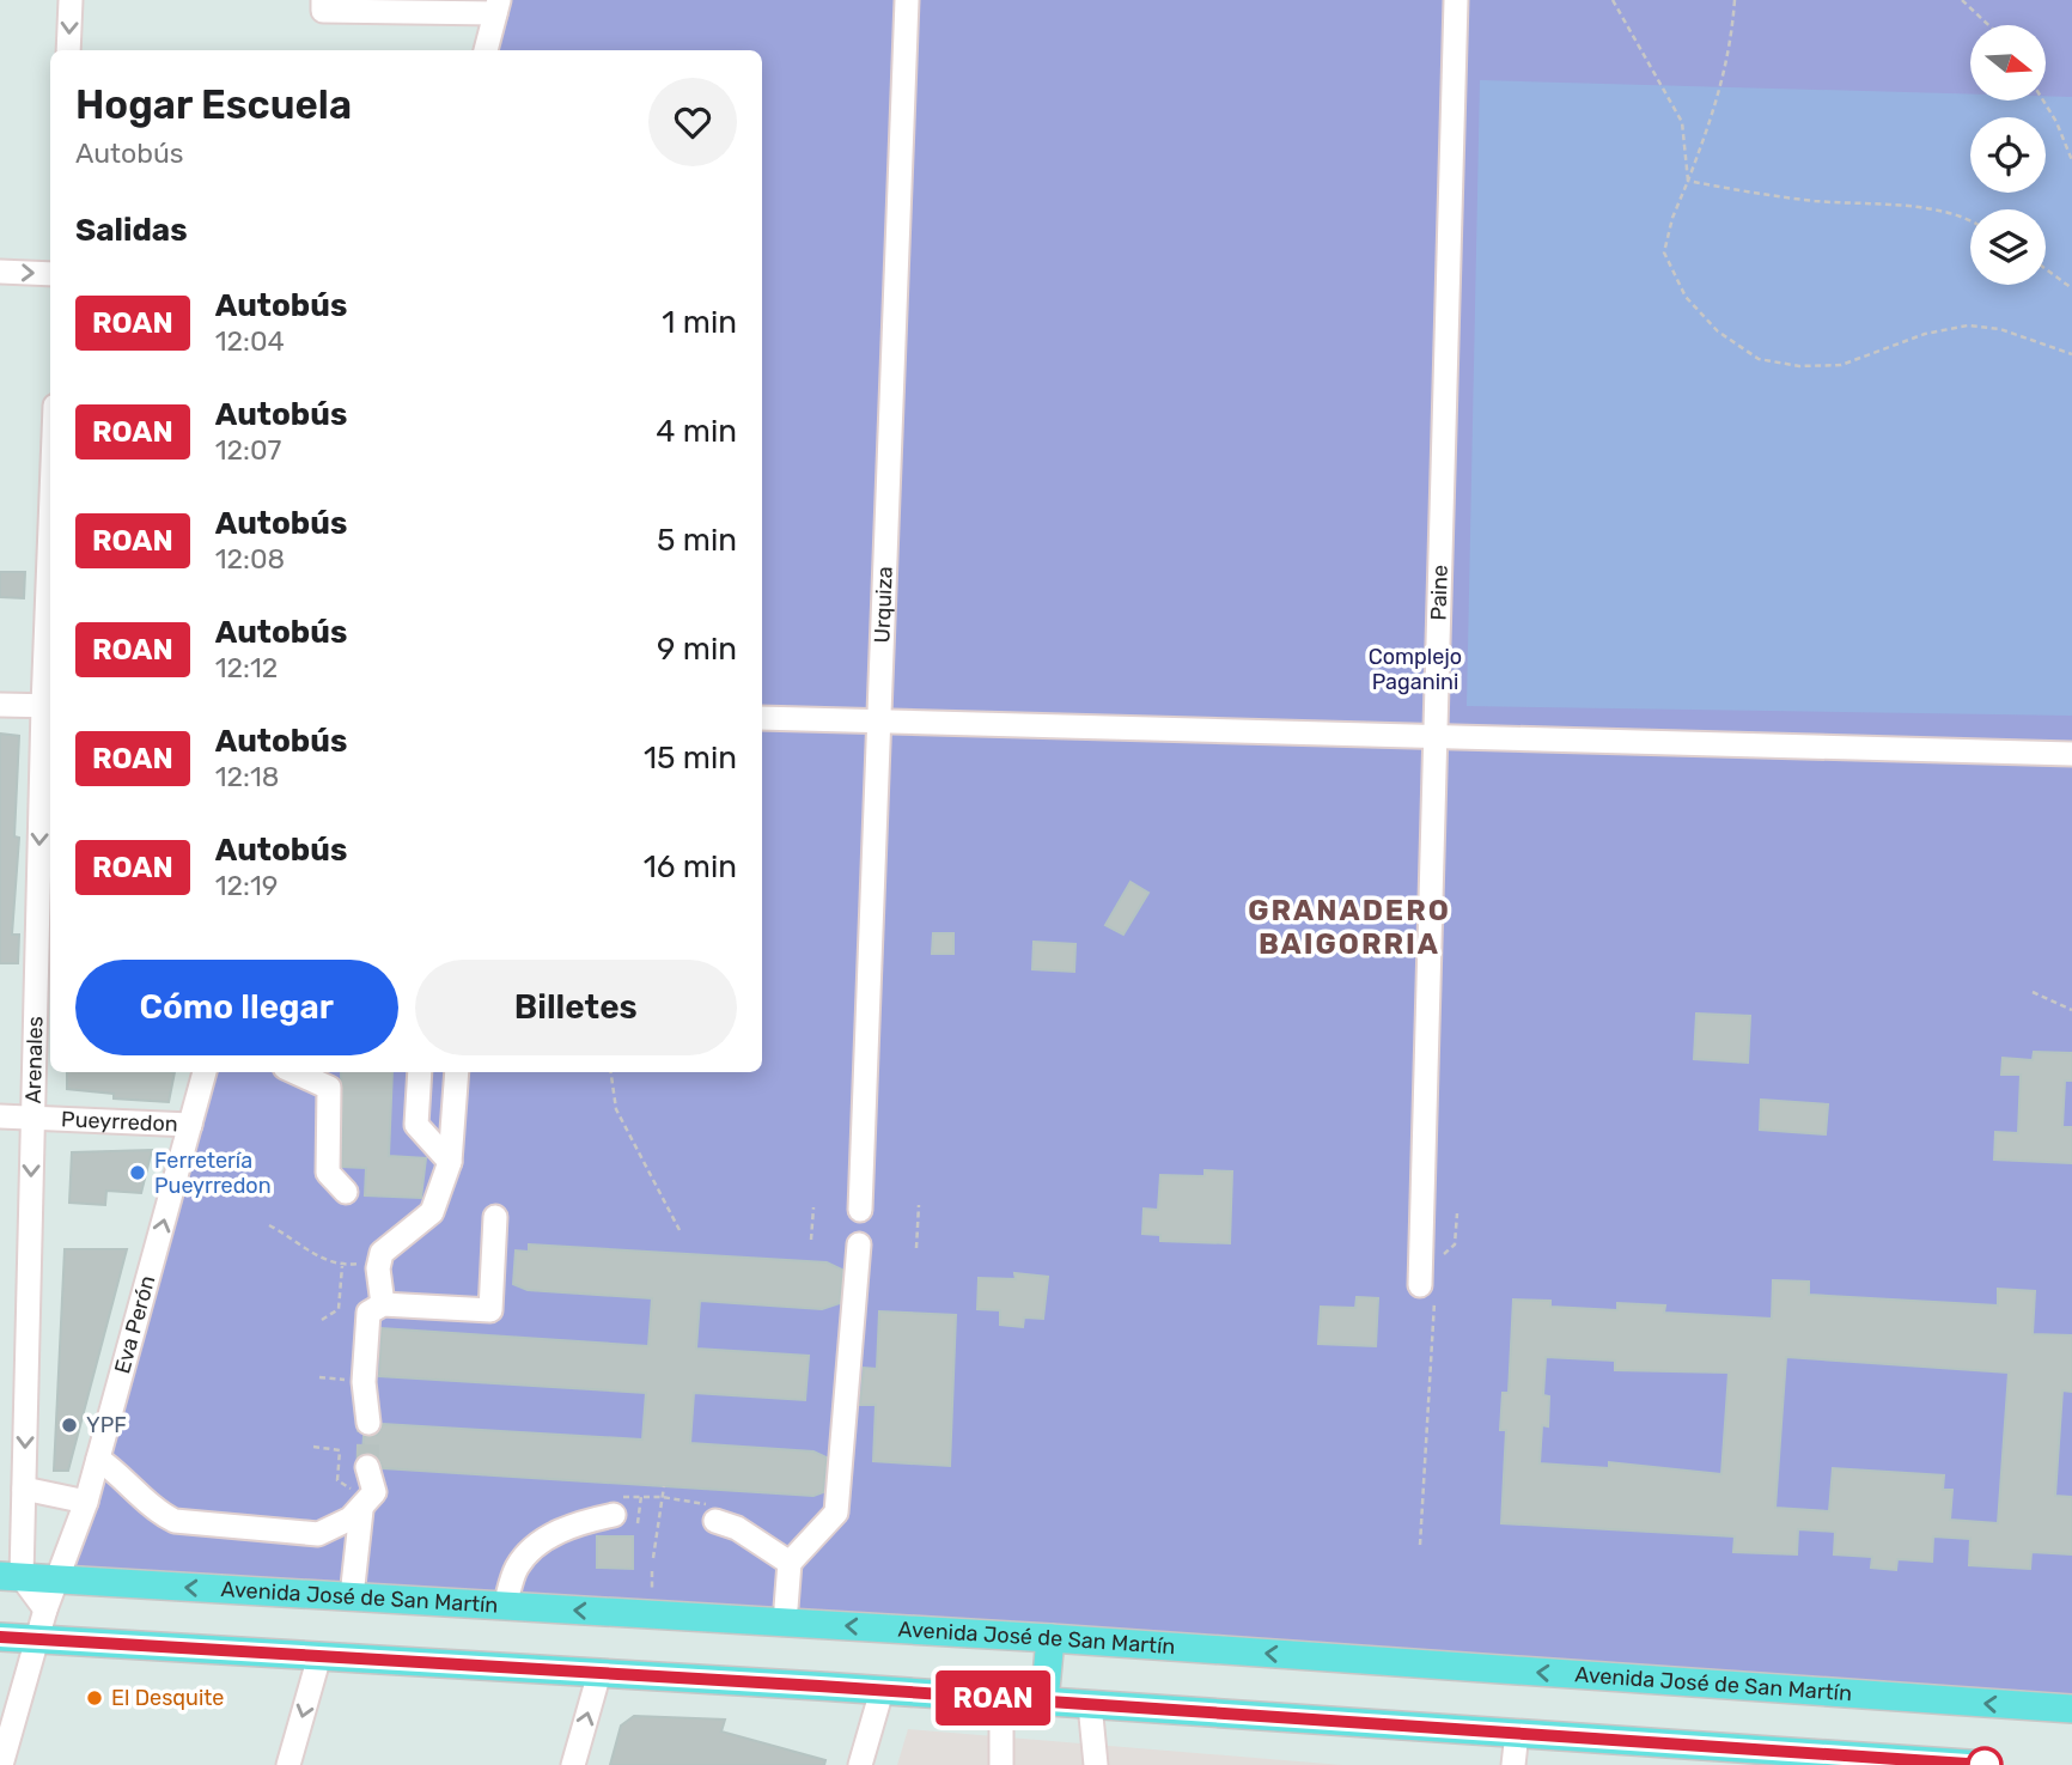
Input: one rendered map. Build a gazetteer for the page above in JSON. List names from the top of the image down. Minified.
{"streets":{"main road":["Avenida José de San Martín"],"street":["Paine","Urquiza","Arenales","Pueyrredon","Eva Perón"]},"crossings":[["Arenales","Pueyrredon"],["Arenales","Avenida José de San Martín"],["Pueyrredon","Eva Perón"],["Eva Perón","Avenida José de San Martín"]],"one_way":["Arenales","Eva Perón"],"districts":["GRANADERO BAIGORRIA"],"parks":["Complejo Paganini"],"places":["Ferretería Pueyrredon","YPF","El Desquite"],"lines":["bus line ROAN"],"north":"right","page":{"on_map":"ROAN","heading":[["Hogar Escuela","Autobús"],"Salidas"],"list":[{"mark":"ROAN","name":"Autobús","note":"12:04","value":"1 min"},{"mark":"ROAN","name":"Autobús","note":"12:07","value":"4 min"},{"mark":"ROAN","name":"Autobús","note":"12:08","value":"5 min"},{"mark":"ROAN","name":"Autobús","note":"12:12","value":"9 min"},{"mark":"ROAN","name":"Autobús","note":"12:18","value":"15 min"},{"mark":"ROAN","name":"Autobús","note":"12:19","value":"16 min"}],"buttons":["Cómo llegar","Billetes"]}}
